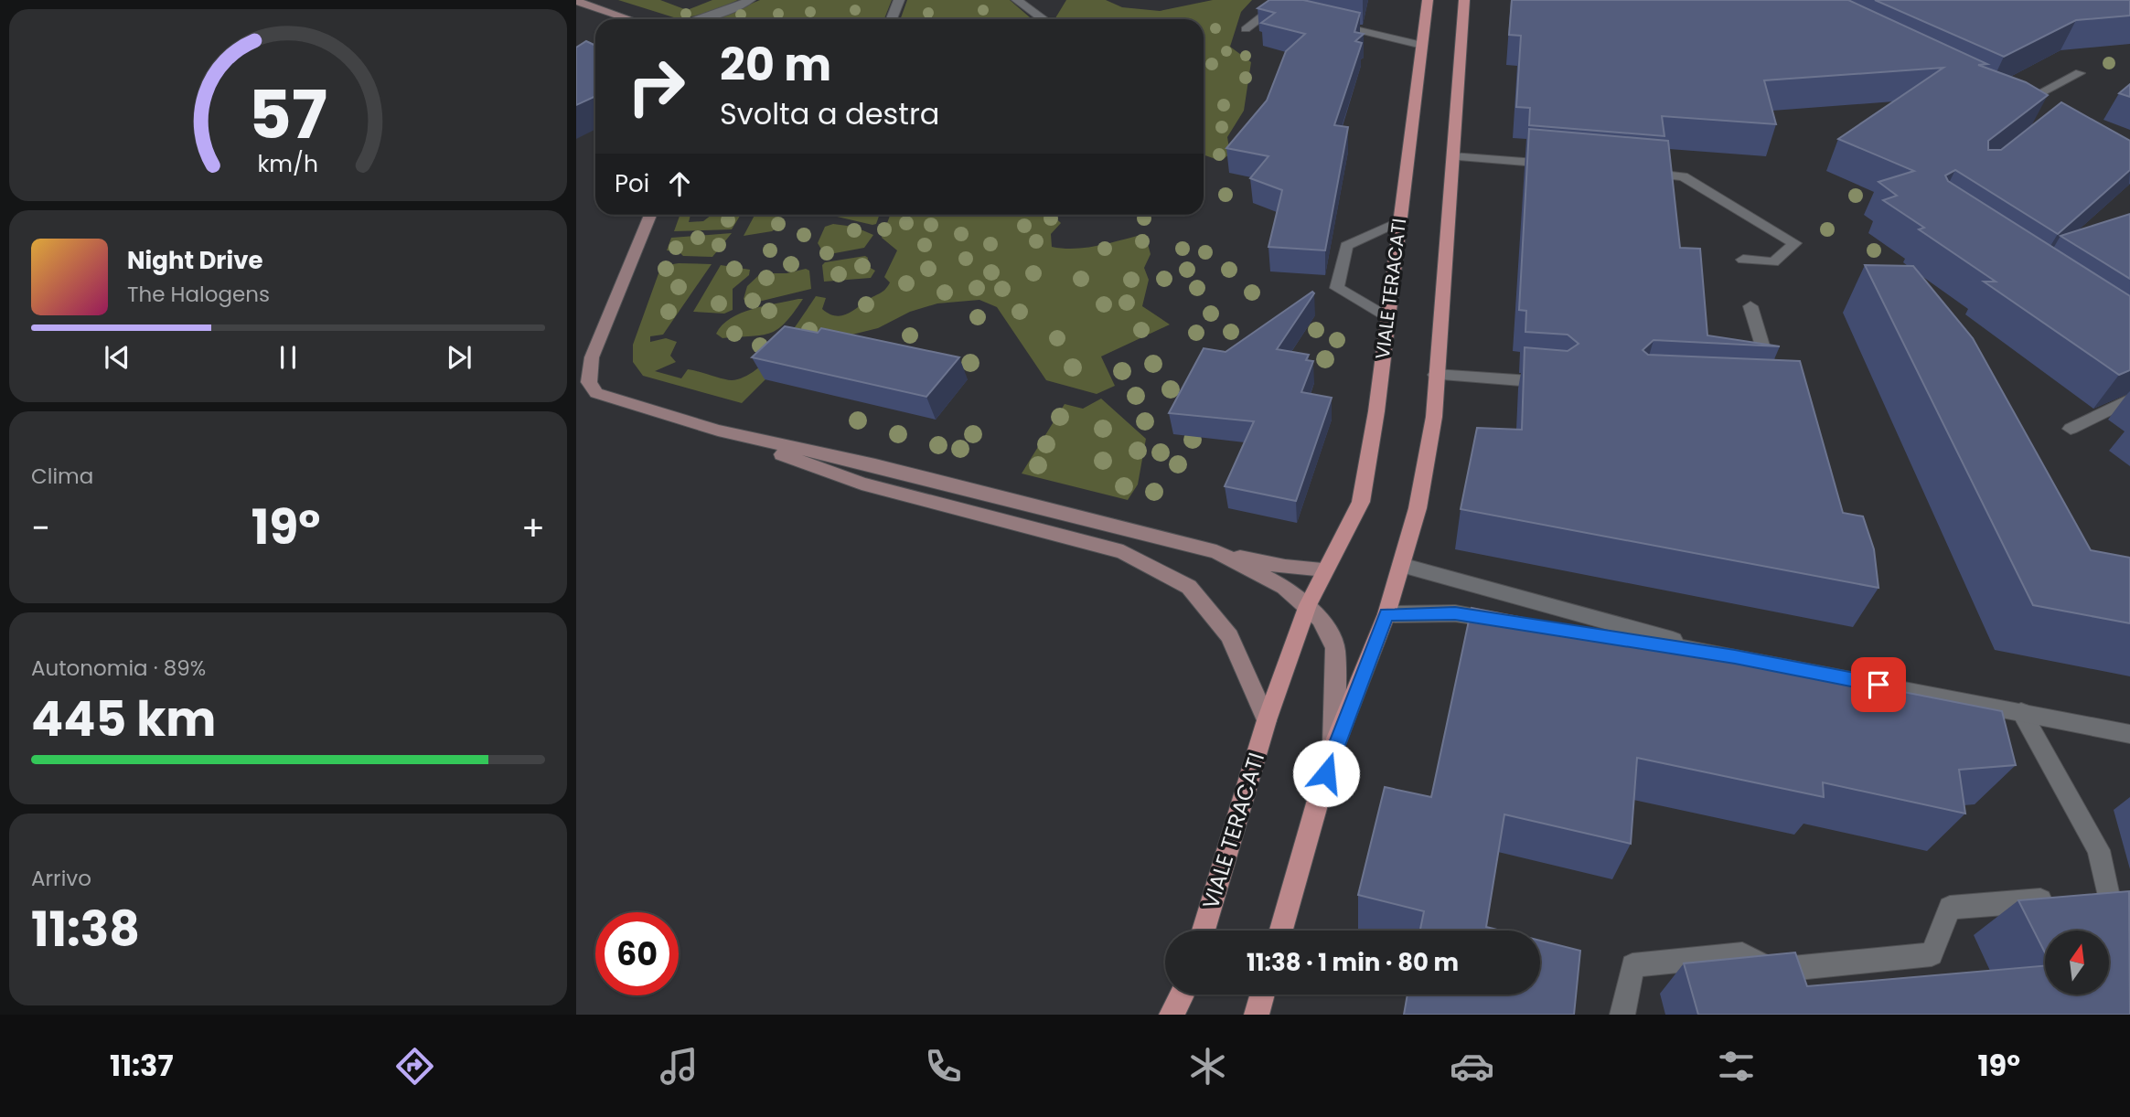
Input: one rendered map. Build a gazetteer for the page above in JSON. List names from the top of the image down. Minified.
{"streets":{"main road":["VIALE TERACATI"]},"north":"top","page":{"turn":["20 m","Svolta a destra"],"then":"Poi","song":["Night Drive","The Halogens"],"tile":["Clima",["Autonomia · 89%","445 km"],["Arrivo","11:38"]],"heat":["−","19°","+"],"limit":"60","trip":"11:38 · 1 min · 80 m","tabs":["11:37","19°"],"gauge":["57","km/h"]}}
